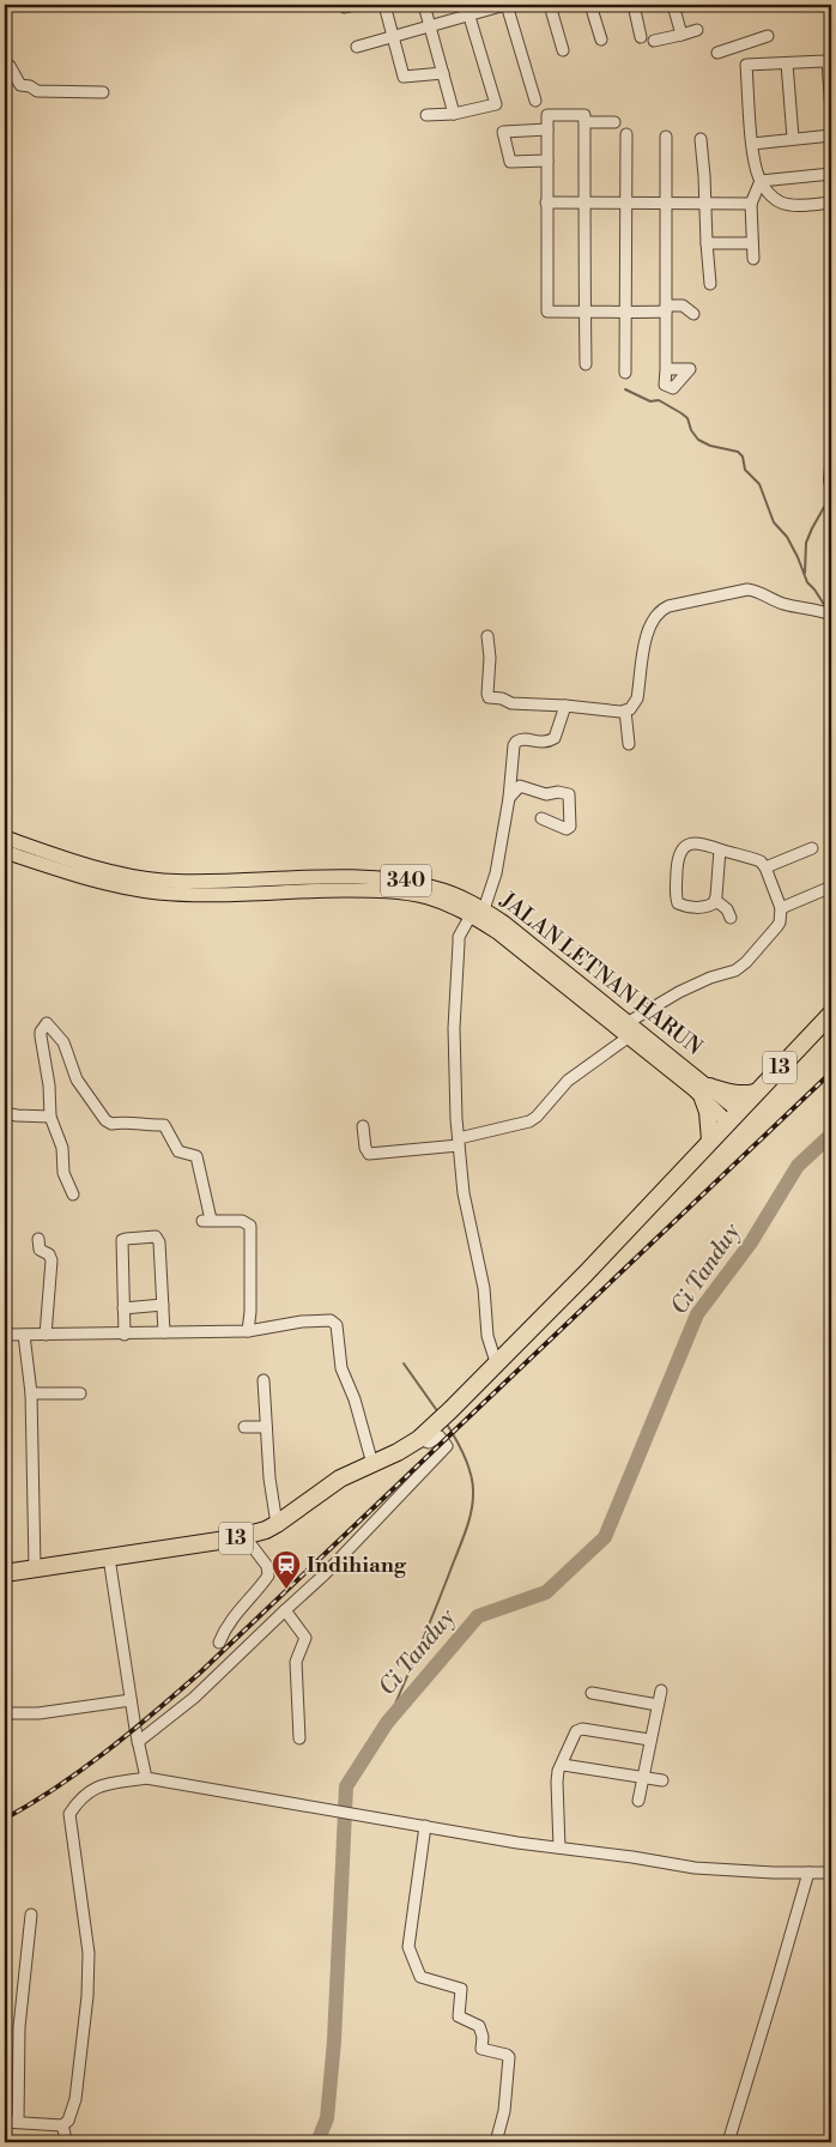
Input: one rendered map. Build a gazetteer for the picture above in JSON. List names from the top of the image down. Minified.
{"streets":{"highway":["13"],"main road":["340","JALAN LETNAN HARUN"]},"crossings":[["JALAN LETNAN HARUN","13"]],"water":["Ci Tanduy"],"places":{"station":["Indihiang"]}}
